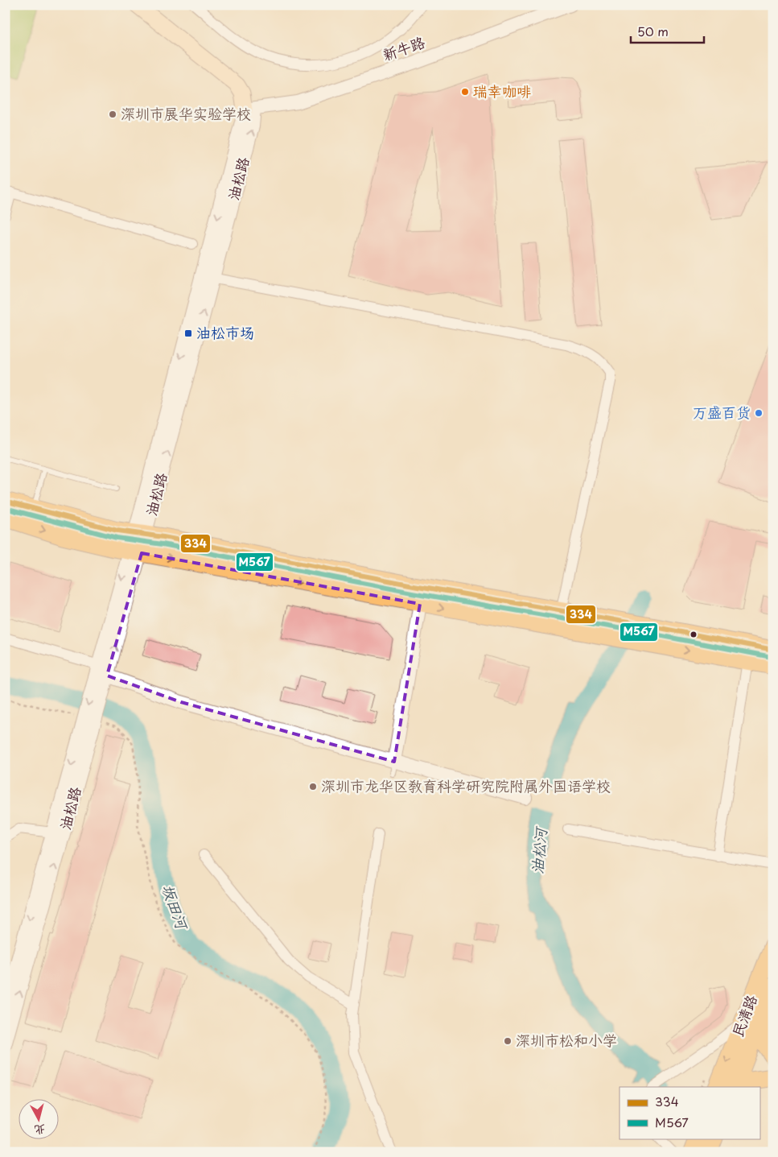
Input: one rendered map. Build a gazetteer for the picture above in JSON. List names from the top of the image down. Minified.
{"streets":{"main road":["油松路","民清路"],"street":["新牛路"]},"crossings":[["新牛路","油松路"]],"water":["油松河","坂田河"],"places":{"other":["瑞幸咖啡","深圳市展华实验学校","万盛百货","深圳市龙华区教育科学研究院附属外国语学校","深圳市松和小学"],"transit":["油松市场"]},"lines":["transit line 334","transit line M567"],"legend":["334","M567"],"scale_bar":"50 m","north":"bottom"}
